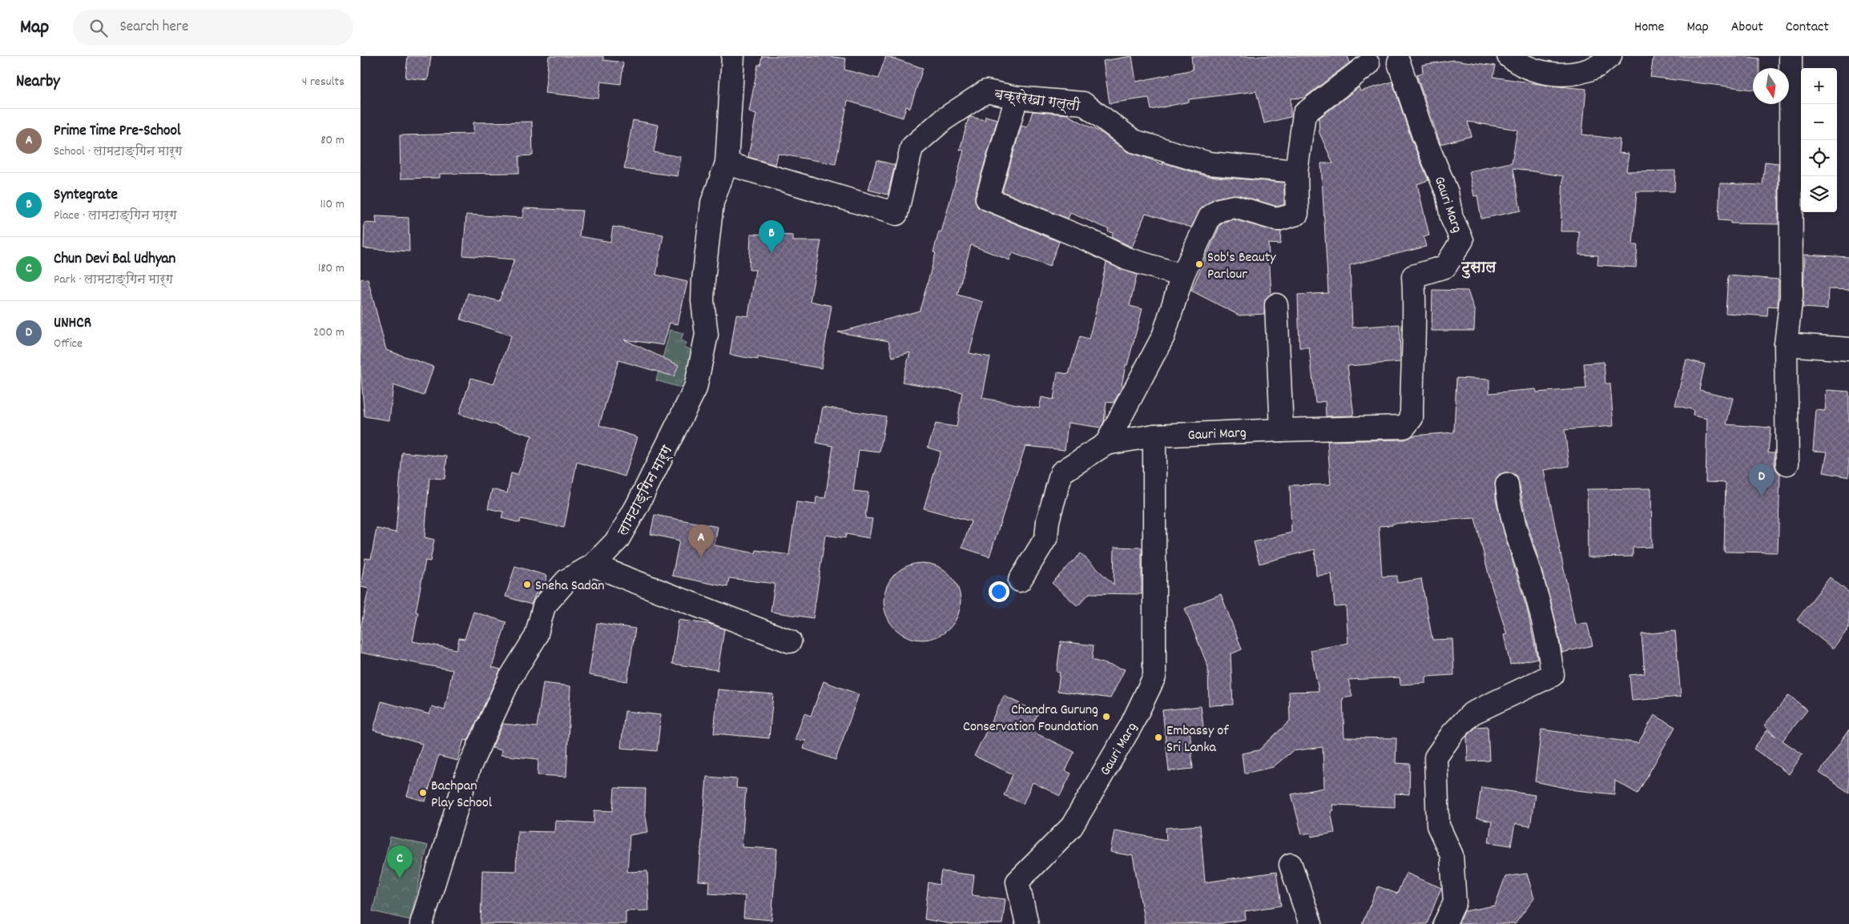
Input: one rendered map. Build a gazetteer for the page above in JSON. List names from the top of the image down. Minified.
{"streets":{"street":["बक्ररेखा गल्ली","Gauri Marg","लामटाङ्गिन मार्ग"]},"crossings":[["बक्ररेखा गल्ली","लामटाङ्गिन मार्ग"]],"districts":["टुसाल"],"places":["Sob's Beauty Parlour","Sneha Sadan","Chandra Gurung Conservation Foundation","Embassy of Sri Lanka","Bachpan Play School"],"north":"bottom","page":{"header":"Map","search":"Search here","nav":["Home","Map","About","Contact"],"heading":["Nearby","4 results"],"map_buttons":["+","−"],"list":[{"mark":"A","name":"Prime Time Pre-School","note":"School · लामटाङ्गिन मार्ग","value":"80 m"},{"mark":"B","name":"Syntegrate","note":"Place · लामटाङ्गिन मार्ग","value":"110 m"},{"mark":"C","name":"Chun Devi Bal Udhyan","note":"Park · लामटाङ्गिन मार्ग","value":"180 m"},{"mark":"D","name":"UNHCR","note":"Office","value":"200 m"}],"pins":["B","D","A","C"]}}
